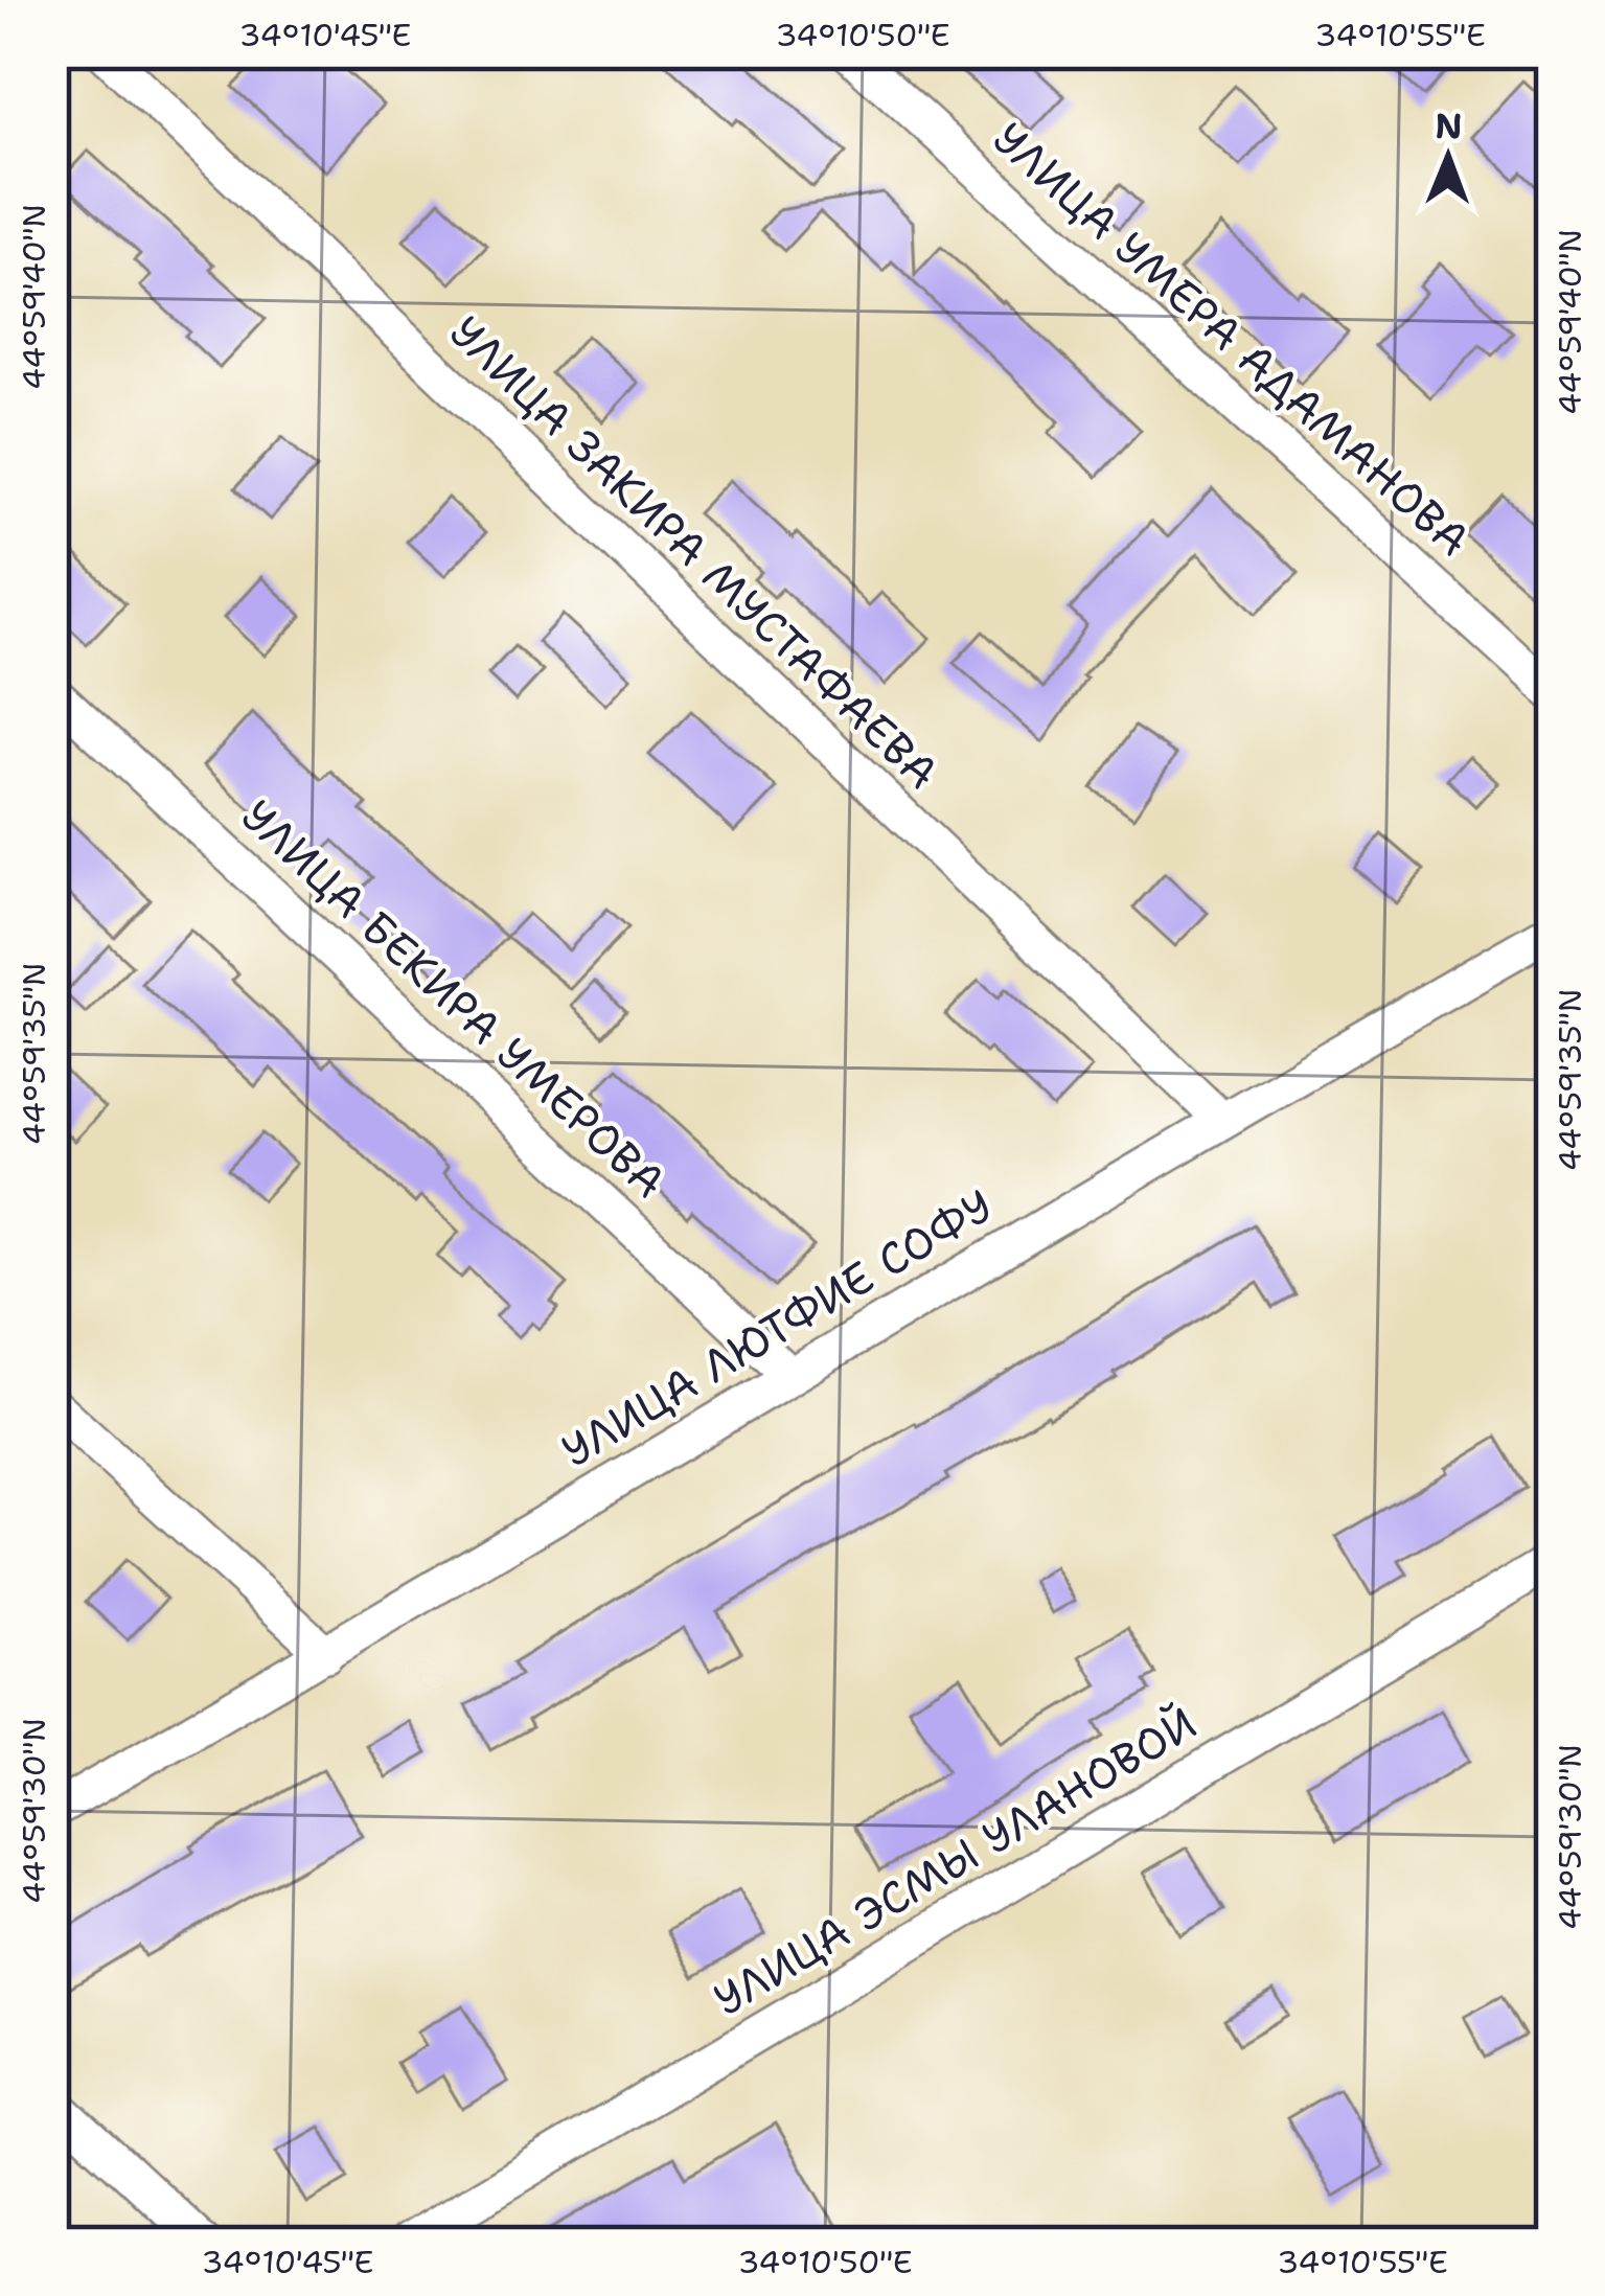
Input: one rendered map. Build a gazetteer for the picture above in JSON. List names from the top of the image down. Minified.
{"streets":{"street":["УЛИЦА УМЕРА АДАМАНОВА","УЛИЦА ЗАКИРА МУСТАФАЕВА","УЛИЦА БЕКИРА УМЕРОВА","УЛИЦА ЛЮТФИЕ СОФУ","УЛИЦА ЭСМЫ УЛАНОВОЙ"]},"crossings":[["УЛИЦА ЗАКИРА МУСТАФАЕВА","УЛИЦА ЛЮТФИЕ СОФУ"],["УЛИЦА БЕКИРА УМЕРОВА","УЛИЦА ЛЮТФИЕ СОФУ"]],"north":"top","coordinates":["34°10'45\"E","34°10'50\"E","34°10'55\"E","44°59'40\"N","44°59'35\"N","44°59'30\"N"]}
